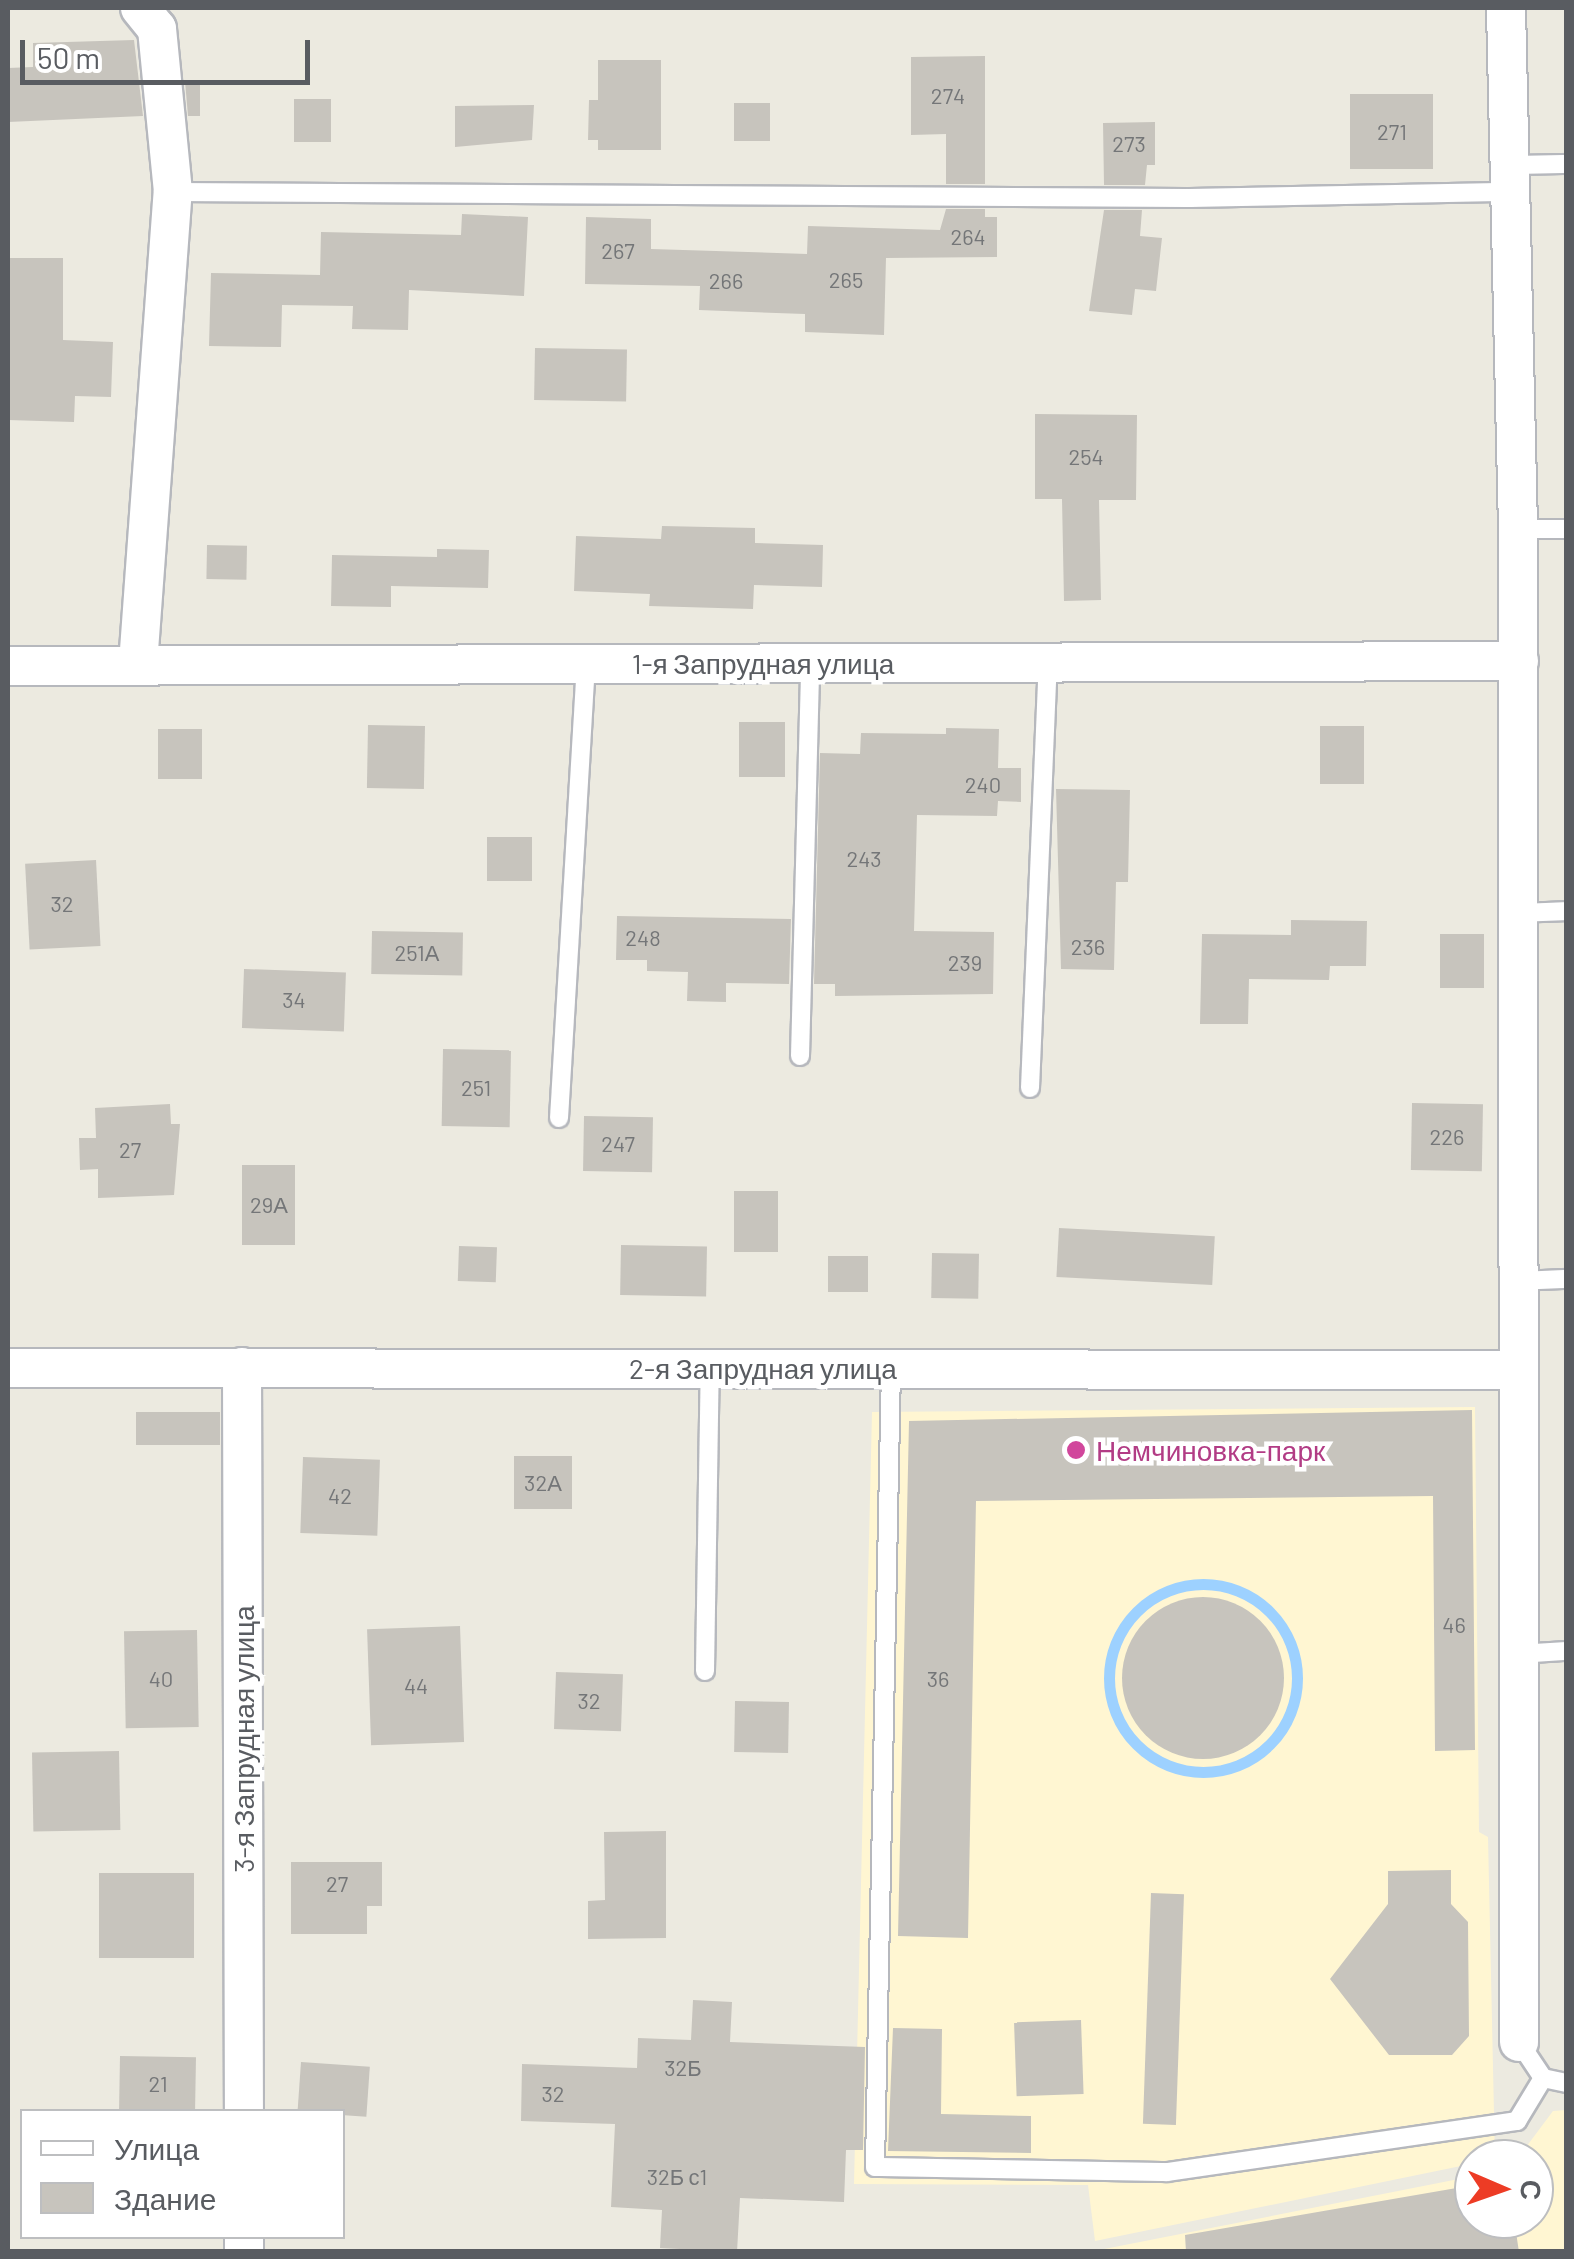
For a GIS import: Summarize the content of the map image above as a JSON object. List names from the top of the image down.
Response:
{
  "streets": {
    "street": ["1-я Запрудная улица", "2-я Запрудная улица", "3-я Запрудная улица"]
  },
  "crossings": [
    ["2-я Запрудная улица", "3-я Запрудная улица"]
  ],
  "places": ["Немчиновка-парк"],
  "house_numbers": [
    "274",
    "271",
    "273",
    "264",
    "267",
    "265",
    "266",
    "254",
    "240",
    "243",
    "32",
    "248",
    "236",
    "251А",
    "239",
    "34",
    "251",
    "226",
    "247",
    "27",
    "29А",
    "32А",
    "42",
    "46",
    "40",
    "36",
    "44",
    "32",
    "27",
    "32Б",
    "21",
    "32",
    "32Б с1"
  ],
  "legend": ["Улица", "Здание"],
  "scale_bar": "50 m",
  "north": "right"
}
